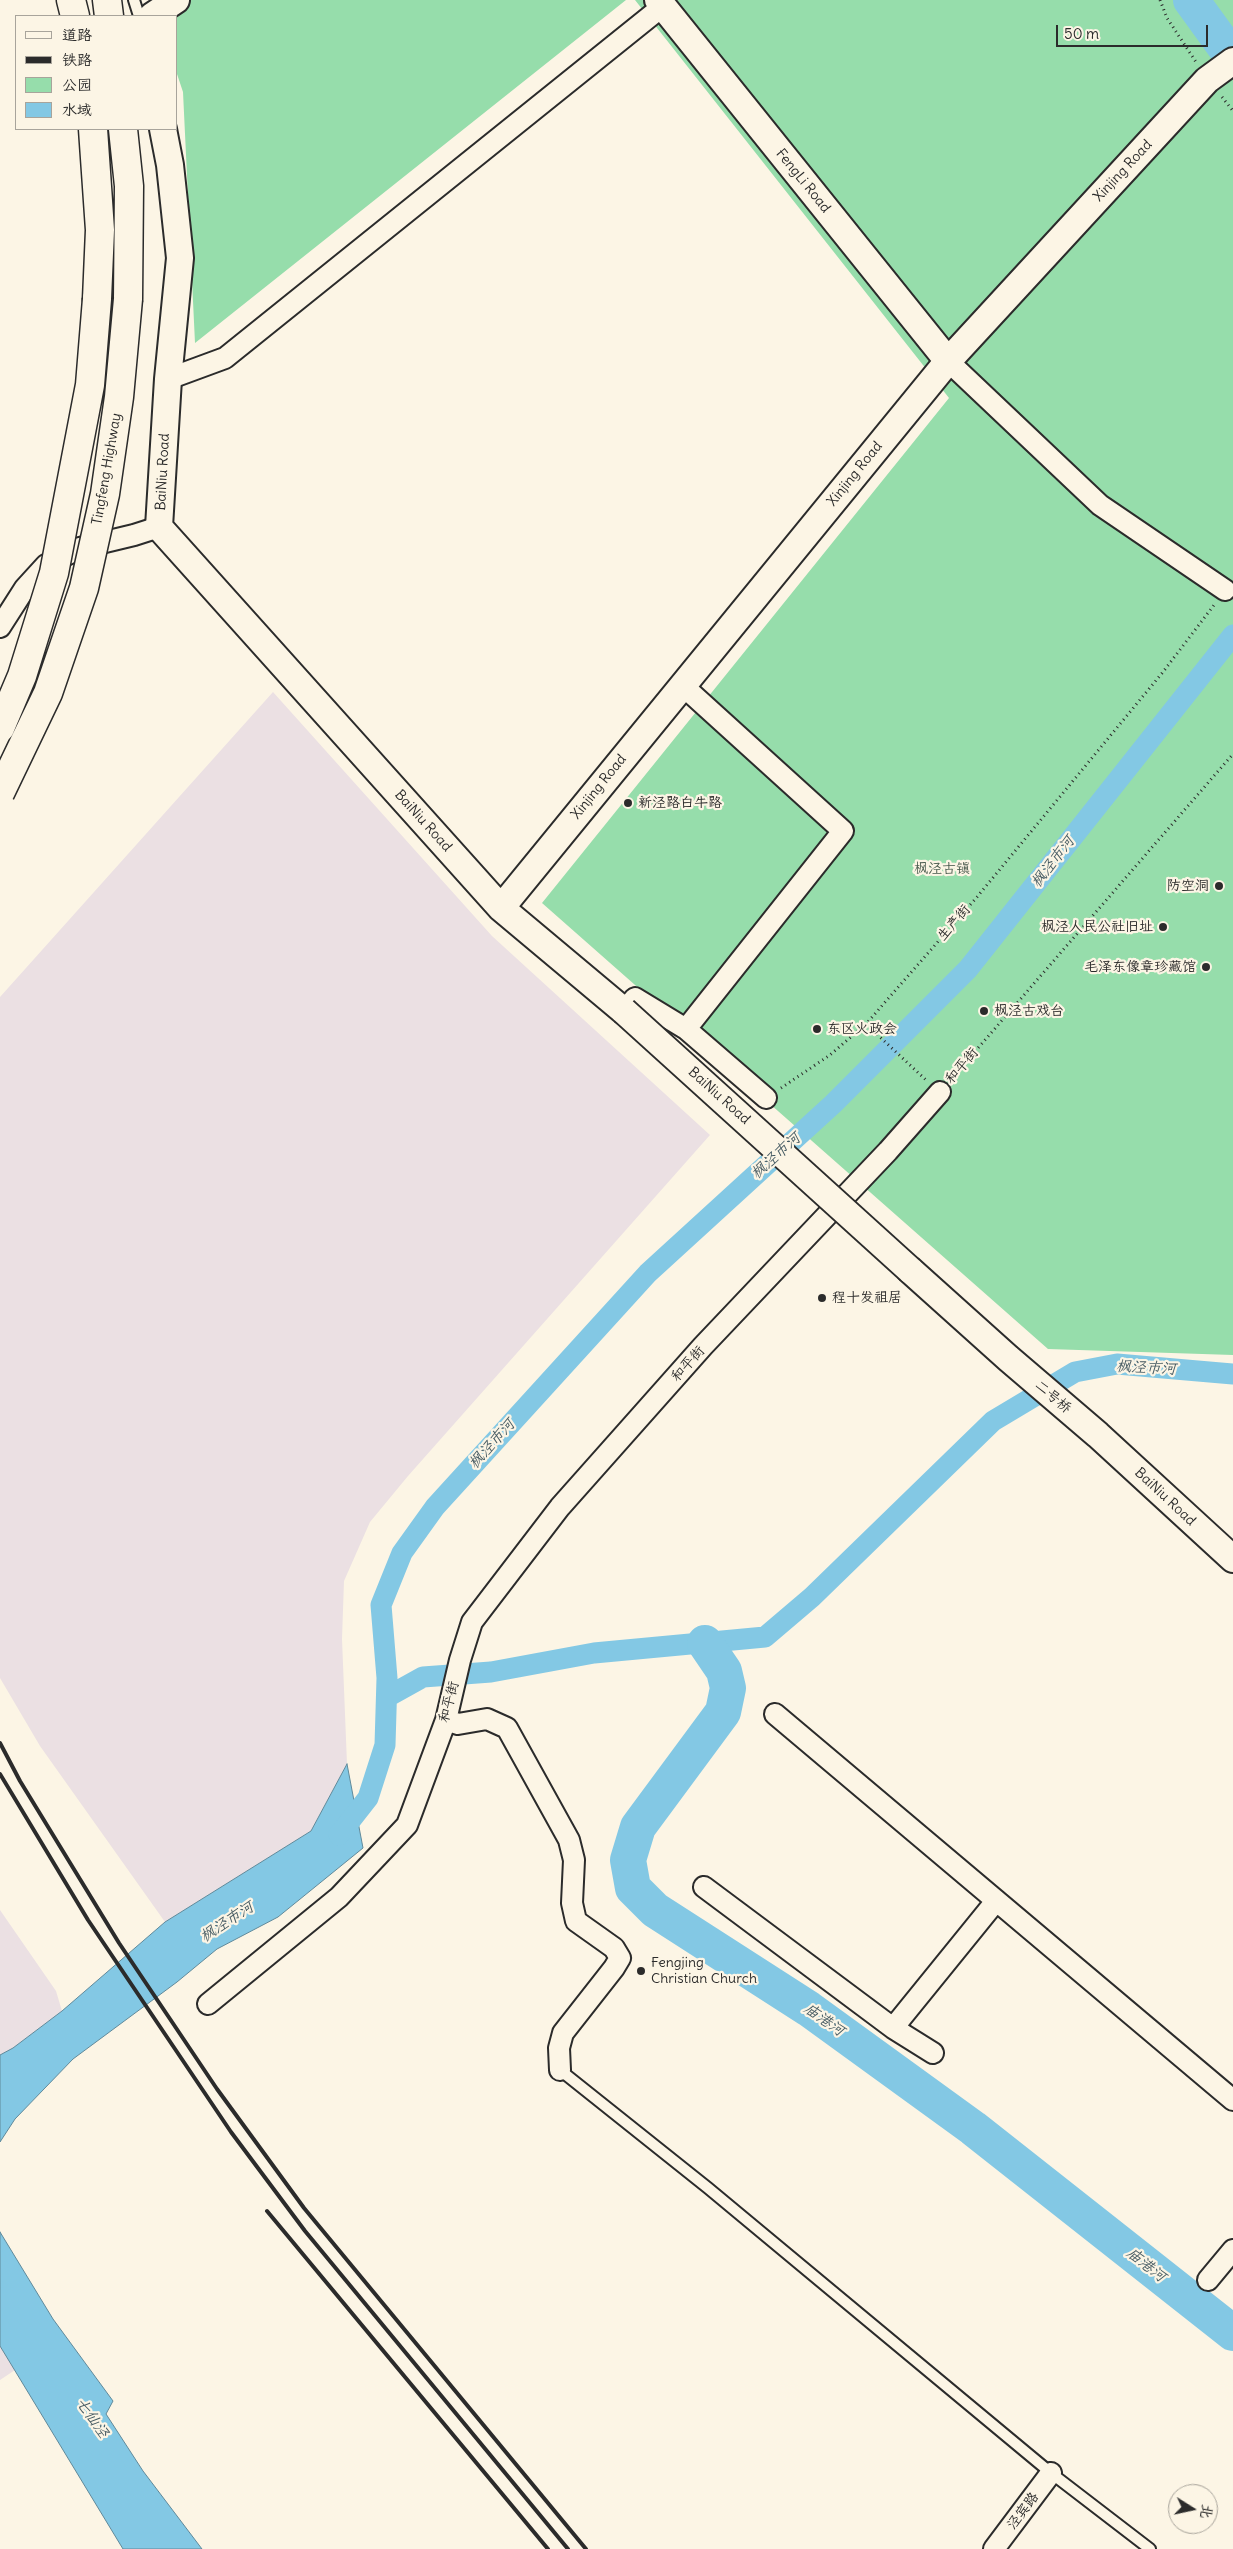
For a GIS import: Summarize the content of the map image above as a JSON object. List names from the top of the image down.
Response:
{
  "streets": {
    "highway": ["Tingfeng Highway"],
    "street": [
      "Xinjing Road",
      "FengLi Road",
      "BaiNiu Road",
      "和平街",
      "二号桥",
      "泾宾路"
    ],
    "path": ["生产街"]
  },
  "crossings": [
    ["Xinjing Road", "FengLi Road"],
    ["Xinjing Road", "BaiNiu Road"],
    ["BaiNiu Road", "二号桥"]
  ],
  "water": ["枫泾市河", "庙港河", "七仙泾"],
  "parks": ["枫泾古镇"],
  "places": [
    "新泾路白牛路",
    "防空洞",
    "枫泾人民公社旧址",
    "毛泽东像章珍藏馆",
    "枫泾古戏台",
    "东区火政会",
    "程十发祖居",
    "Fengjing Christian Church"
  ],
  "legend": [
    "道路",
    "铁路",
    "公园",
    "水域"
  ],
  "scale_bar": "50 m",
  "north": "right"
}
